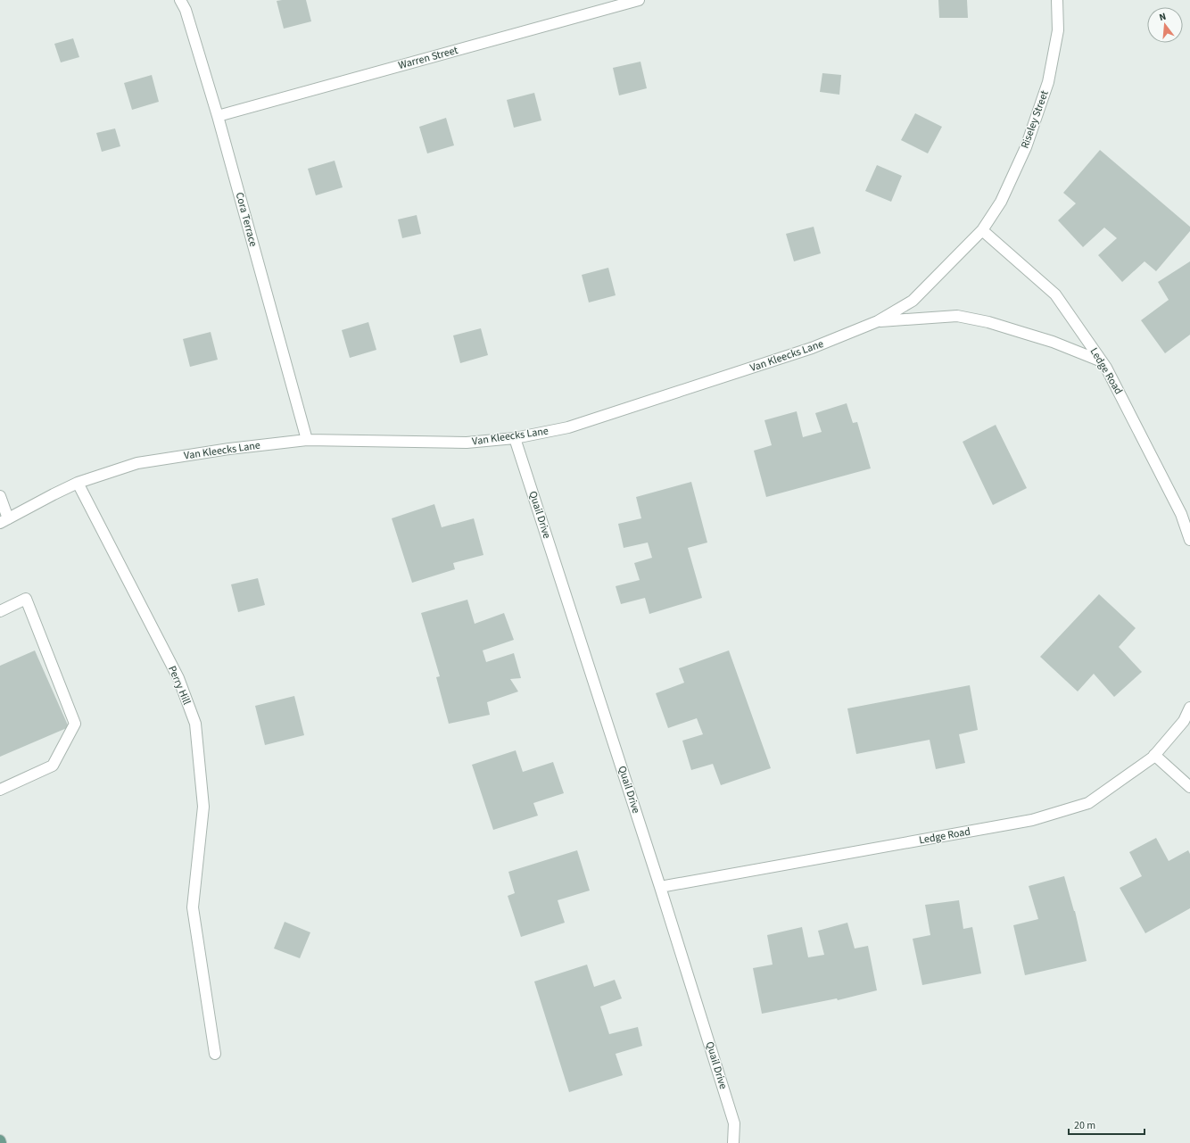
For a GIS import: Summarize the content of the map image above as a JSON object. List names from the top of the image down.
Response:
{
  "streets": {
    "street": [
      "Warren Street",
      "Riseley Street",
      "Cora Terrace",
      "Van Kleecks Lane",
      "Ledge Road",
      "Quail Drive",
      "Perry Hill"
    ]
  },
  "crossings": [
    ["Warren Street", "Cora Terrace"],
    ["Riseley Street", "Van Kleecks Lane"],
    ["Riseley Street", "Ledge Road"],
    ["Cora Terrace", "Van Kleecks Lane"],
    ["Van Kleecks Lane", "Ledge Road"],
    ["Van Kleecks Lane", "Quail Drive"],
    ["Van Kleecks Lane", "Perry Hill"],
    ["Ledge Road", "Quail Drive"]
  ],
  "scale_bar": "20 m",
  "north": "top"
}
